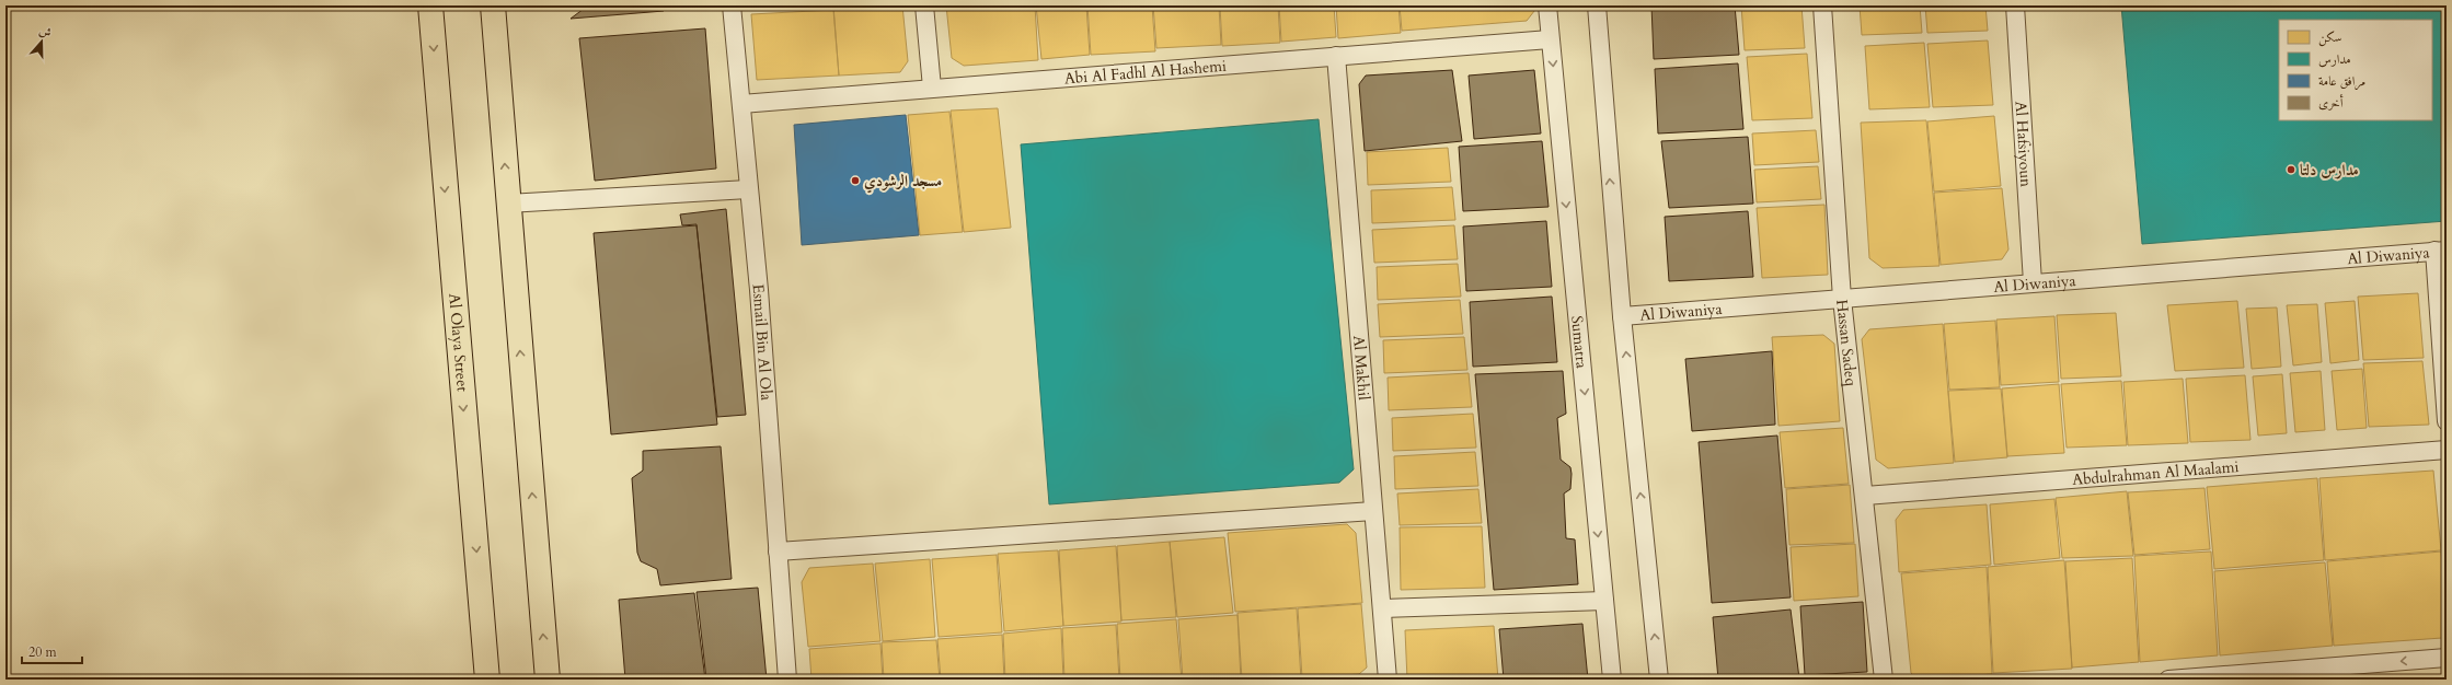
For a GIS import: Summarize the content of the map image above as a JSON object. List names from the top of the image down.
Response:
{
  "streets": {
    "main road": ["Al Olaya Street"],
    "street": [
      "Abi Al Fadhl Al Hashemi",
      "Al Hafsiyoun",
      "Al Diwaniya",
      "Esmail Bin Al Ola",
      "Sumatra",
      "Hassan Sadeq",
      "Al Makhil",
      "Abdulrahman Al Maalami"
    ]
  },
  "crossings": [
    ["Abi Al Fadhl Al Hashemi", "Esmail Bin Al Ola"],
    ["Abi Al Fadhl Al Hashemi", "Sumatra"],
    ["Abi Al Fadhl Al Hashemi", "Al Makhil"],
    ["Al Hafsiyoun", "Al Diwaniya"],
    ["Al Diwaniya", "Hassan Sadeq"],
    ["Hassan Sadeq", "Abdulrahman Al Maalami"]
  ],
  "places": ["مدارس دلتا", "مسجد الرشودي"],
  "legend": [
    "سكن",
    "مدارس",
    "مرافق عامة",
    "أخرى"
  ],
  "scale_bar": "20 m",
  "north": "top"
}
